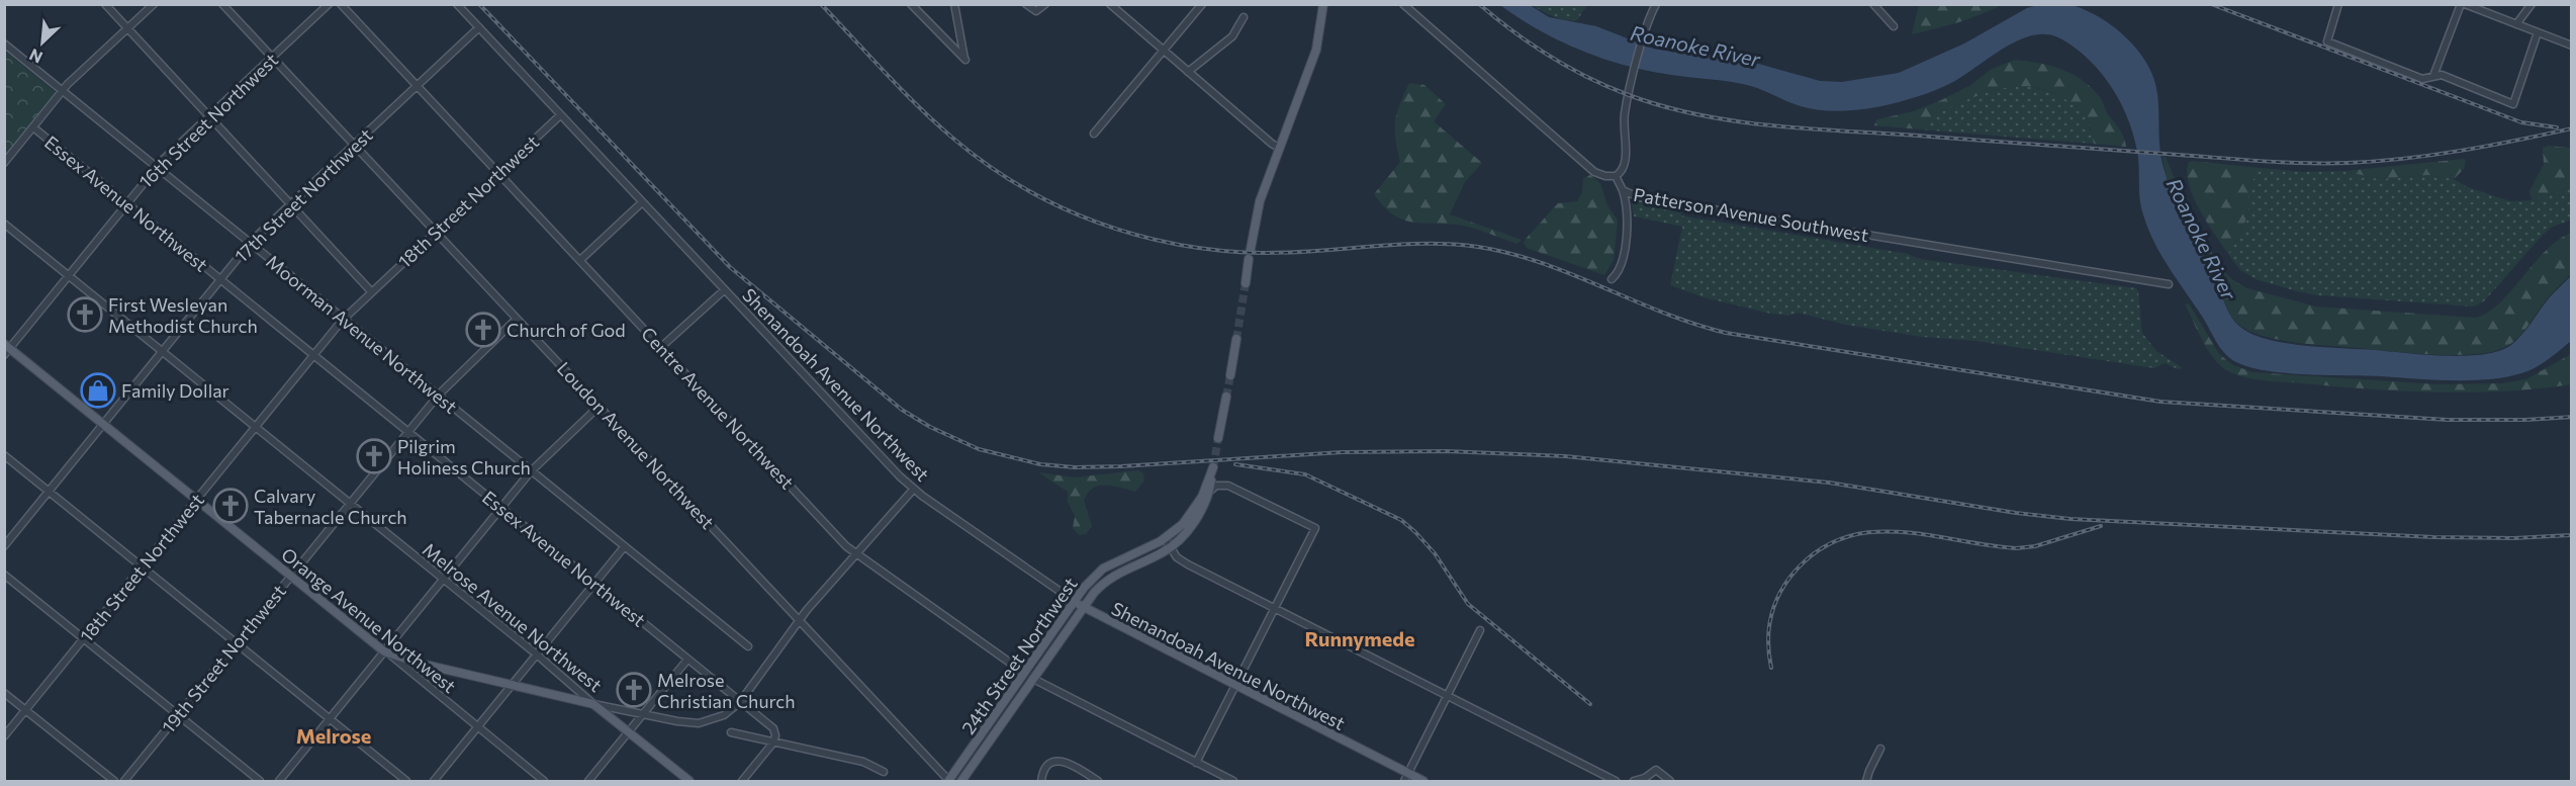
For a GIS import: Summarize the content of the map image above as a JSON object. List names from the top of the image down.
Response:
{
  "streets": {
    "main road": [
      "Shenandoah Avenue Northwest",
      "Melrose Avenue Northwest",
      "Orange Avenue Northwest",
      "24th Street Northwest"
    ],
    "street": [
      "16th Street Northwest",
      "17th Street Northwest",
      "18th Street Northwest",
      "Essex Avenue Northwest",
      "Patterson Avenue Southwest",
      "Moorman Avenue Northwest",
      "Centre Avenue Northwest",
      "Loudon Avenue Northwest",
      "19th Street Northwest"
    ]
  },
  "crossings": [
    ["16th Street Northwest", "Essex Avenue Northwest"],
    ["16th Street Northwest", "Moorman Avenue Northwest"],
    ["16th Street Northwest", "Loudon Avenue Northwest"],
    ["16th Street Northwest", "Melrose Avenue Northwest"],
    ["16th Street Northwest", "Orange Avenue Northwest"],
    ["17th Street Northwest", "Essex Avenue Northwest"],
    ["17th Street Northwest", "Moorman Avenue Northwest"],
    ["17th Street Northwest", "Shenandoah Avenue Northwest"],
    ["17th Street Northwest", "Centre Avenue Northwest"],
    ["17th Street Northwest", "Loudon Avenue Northwest"],
    ["17th Street Northwest", "Melrose Avenue Northwest"],
    ["17th Street Northwest", "Orange Avenue Northwest"],
    ["18th Street Northwest", "Essex Avenue Northwest"],
    ["18th Street Northwest", "Moorman Avenue Northwest"],
    ["18th Street Northwest", "Shenandoah Avenue Northwest"],
    ["18th Street Northwest", "Centre Avenue Northwest"],
    ["18th Street Northwest", "Loudon Avenue Northwest"],
    ["18th Street Northwest", "Melrose Avenue Northwest"],
    ["18th Street Northwest", "Orange Avenue Northwest"],
    ["Essex Avenue Northwest", "19th Street Northwest"],
    ["Moorman Avenue Northwest", "19th Street Northwest"],
    ["Shenandoah Avenue Northwest", "24th Street Northwest"],
    ["Centre Avenue Northwest", "24th Street Northwest"],
    ["Loudon Avenue Northwest", "24th Street Northwest"],
    ["Loudon Avenue Northwest", "19th Street Northwest"],
    ["Melrose Avenue Northwest", "19th Street Northwest"],
    ["Orange Avenue Northwest", "19th Street Northwest"]
  ],
  "districts": ["Runnymede", "Melrose"],
  "water": ["Roanoke River"],
  "places": {
    "church": [
      "First Wesleyan Methodist Church",
      "Church of God",
      "Pilgrim Holiness Church",
      "Calvary Tabernacle Church",
      "Melrose Christian Church"
    ],
    "shop": ["Family Dollar"]
  },
  "north": "bottom left"
}
